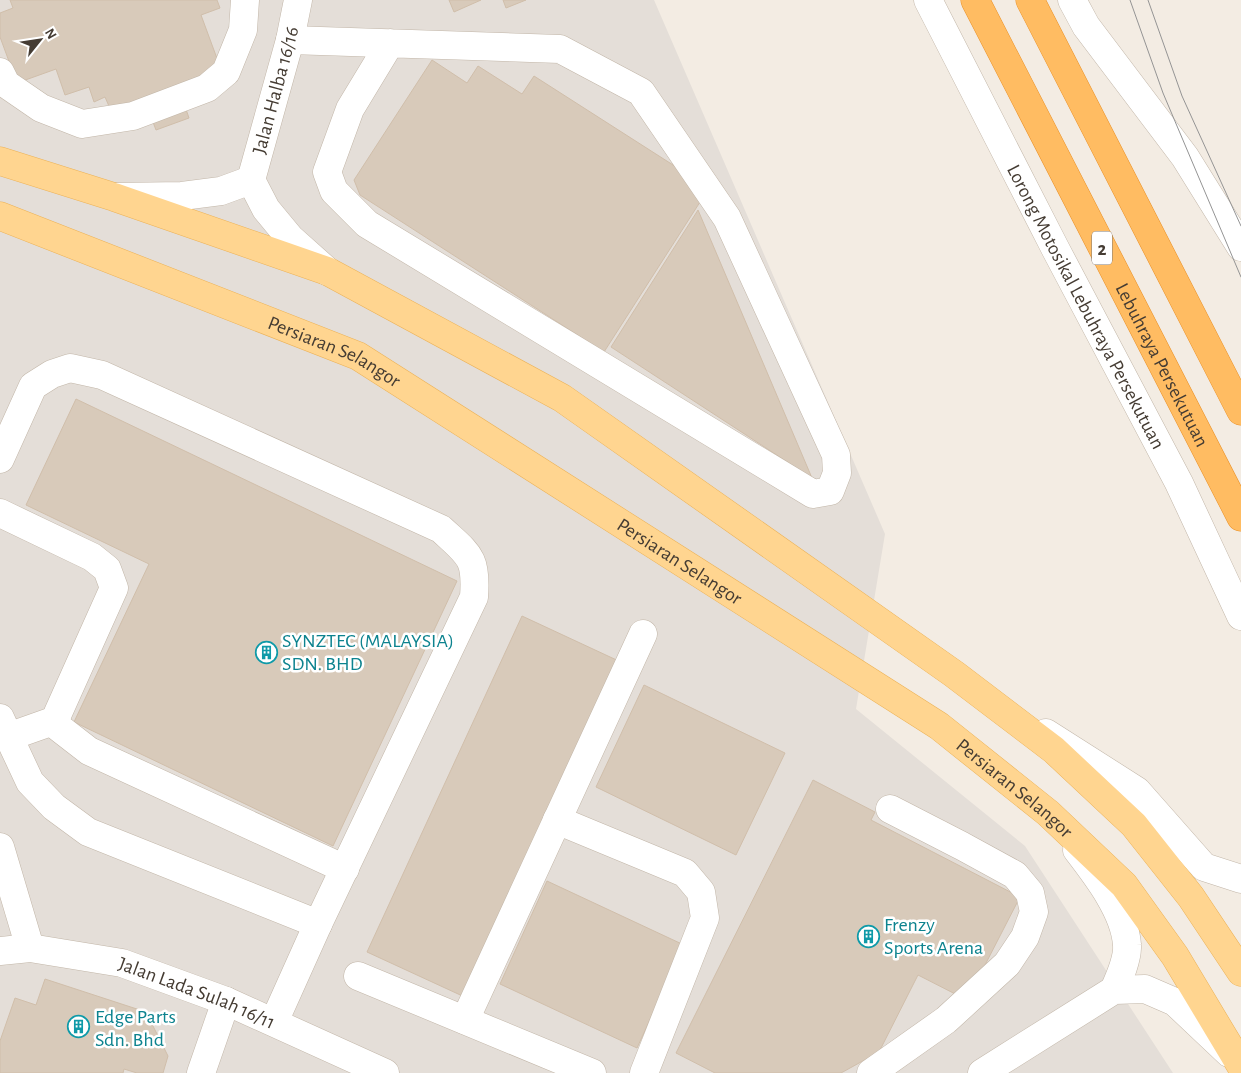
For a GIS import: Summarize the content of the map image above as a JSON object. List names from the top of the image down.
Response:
{
  "streets": {
    "highway": ["2", "Lebuhraya Persekutuan"],
    "main road": ["Persiaran Selangor"],
    "street": ["Jalan Halba 16/16", "Lorong Motosikal Lebuhraya Persekutuan", "Jalan Lada Sulah 16/11"]
  },
  "places": {
    "building": ["SYNZTEC (MALAYSIA) SDN. BHD", "Frenzy Sports Arena", "Edge Parts Sdn. Bhd"]
  },
  "north": "top right"
}
